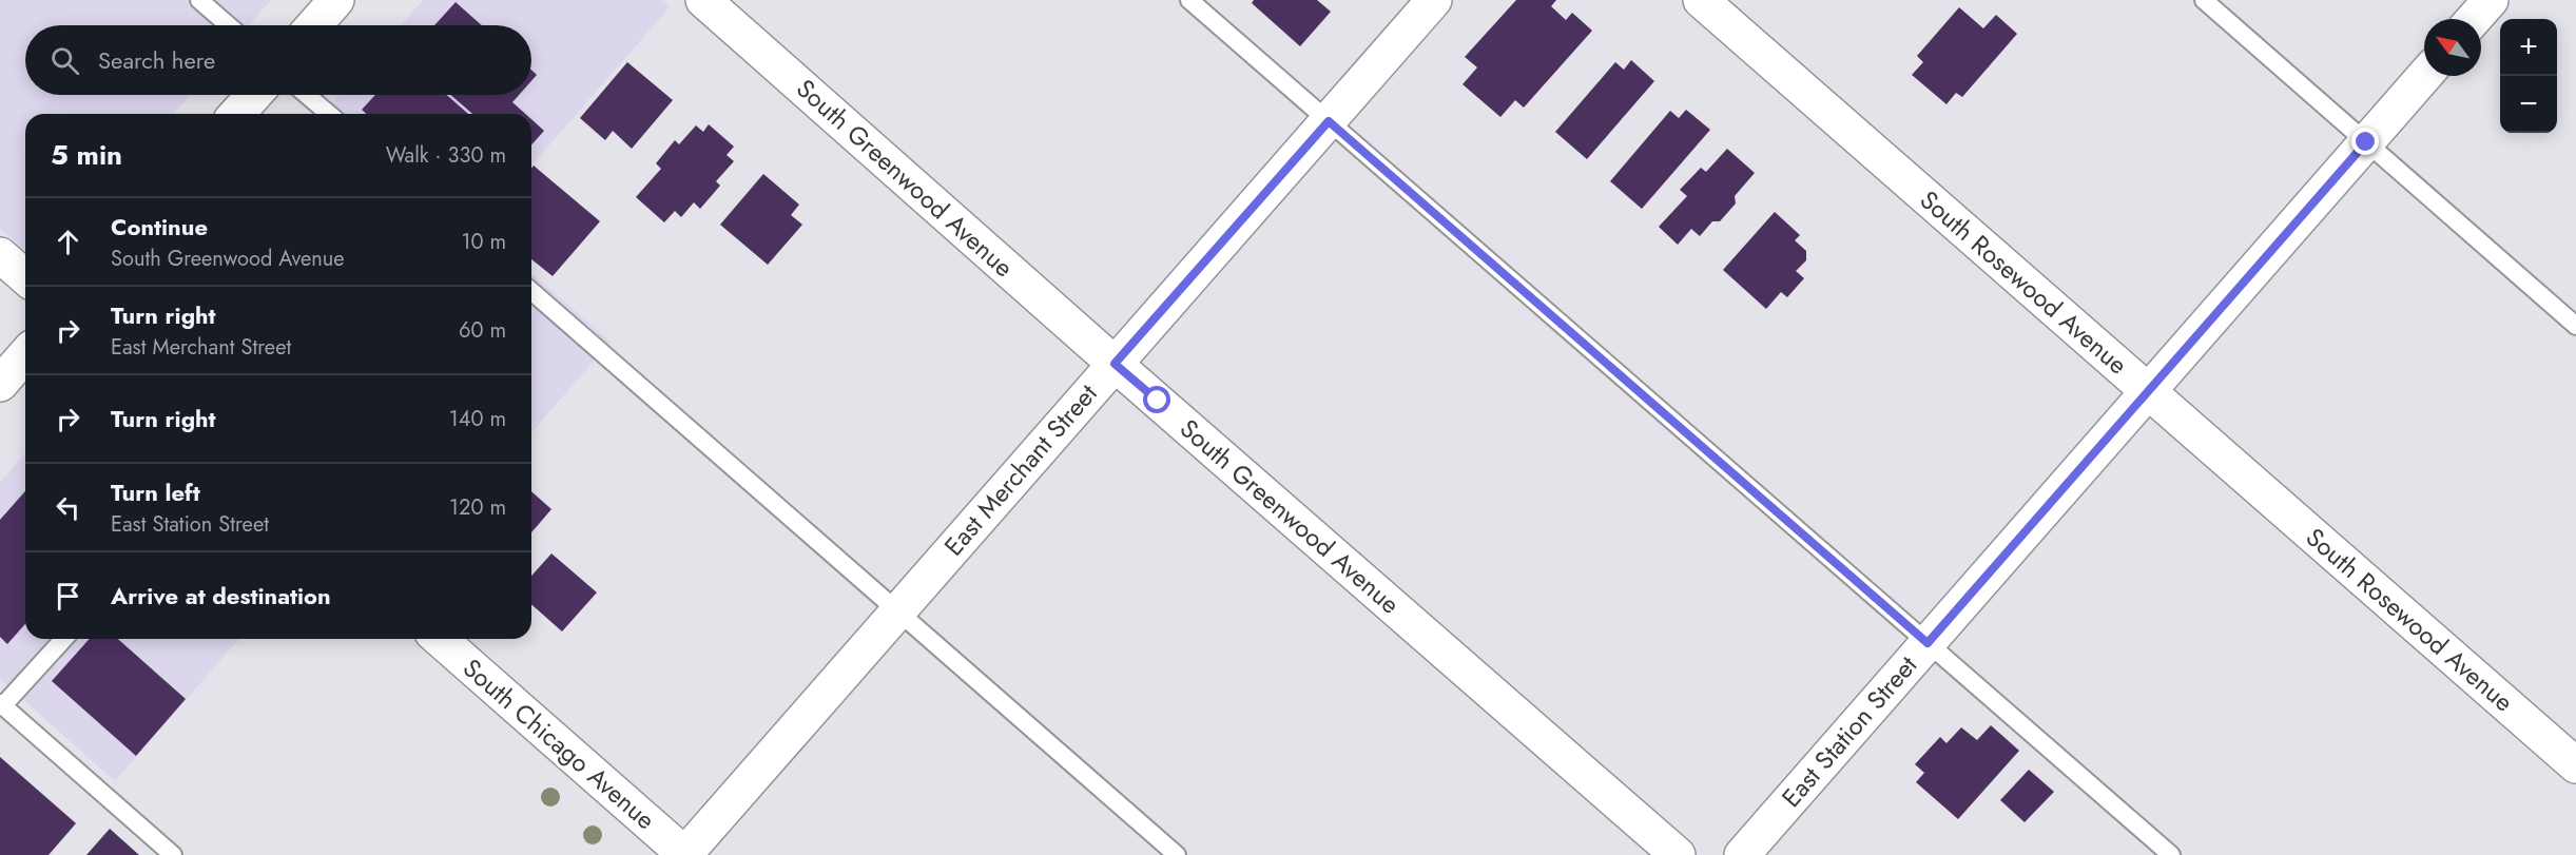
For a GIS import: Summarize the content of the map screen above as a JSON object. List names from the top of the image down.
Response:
{
  "streets": {
    "street": [
      "South Greenwood Avenue",
      "South Rosewood Avenue",
      "East Merchant Street",
      "East Station Street",
      "South Chicago Avenue"
    ]
  },
  "crossings": [
    ["South Greenwood Avenue", "East Merchant Street"],
    ["South Rosewood Avenue", "East Station Street"],
    ["East Merchant Street", "South Chicago Avenue"]
  ],
  "north": "top left",
  "page": {
    "map_buttons": ["+", "−"],
    "search": "Search here",
    "heading": ["5 min", "Walk · 330 m"],
    "list": [
      ["Continue", "South Greenwood Avenue", "10 m"],
      ["Turn right", "East Merchant Street", "60 m"],
      ["Turn right", "140 m"],
      ["Turn left", "East Station Street", "120 m"],
      "Arrive at destination"
    ]
  }
}
